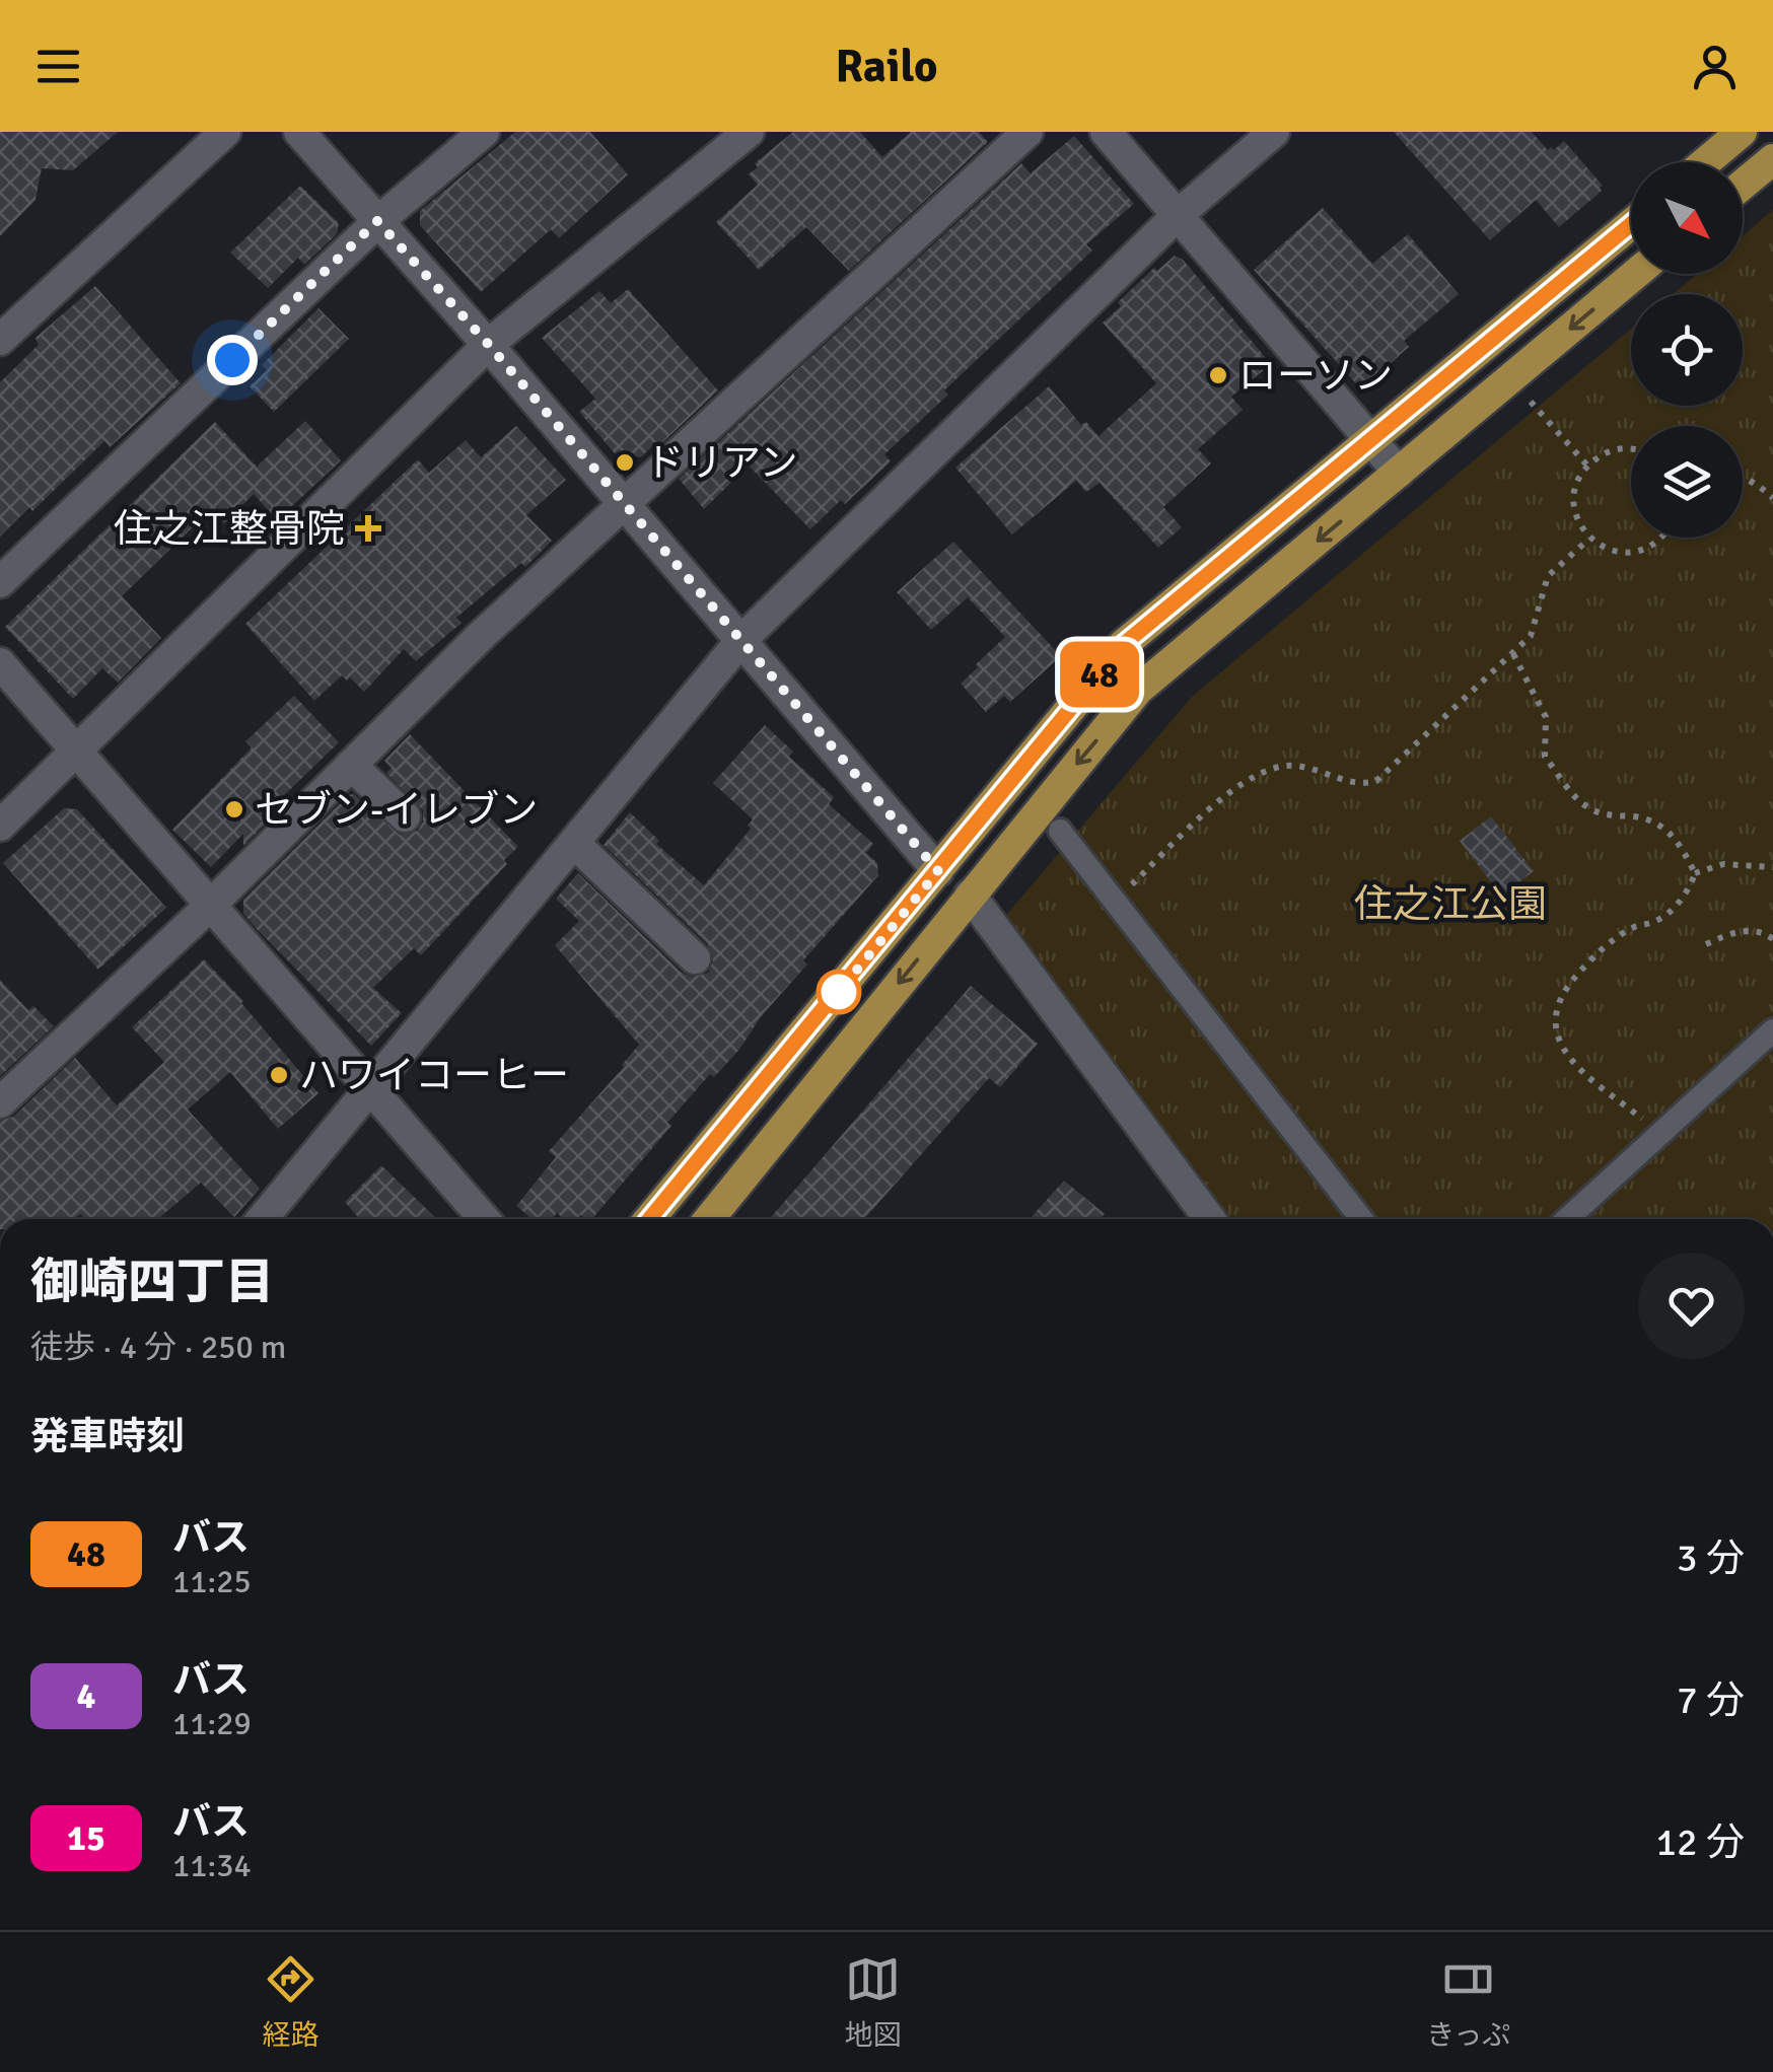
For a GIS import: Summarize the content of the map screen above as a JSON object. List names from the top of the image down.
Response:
{
  "parks": ["住之江公園"],
  "places": {
    "other": [
      "ローソン",
      "ドリアン",
      "セブン-イレブン",
      "ハワイコーヒー"
    ],
    "health": ["住之江整骨院"]
  },
  "lines": ["bus line 48"],
  "north": "bottom right",
  "page": {
    "header": "Railo",
    "on_map": "48",
    "heading": [
      ["御崎四丁目", "徒歩 · 4 分 · 250 m"],
      "発車時刻"
    ],
    "list": [
      {
        "mark": "48",
        "name": "バス",
        "note": "11:25",
        "value": "3 分"
      },
      {
        "mark": "4",
        "name": "バス",
        "note": "11:29",
        "value": "7 分"
      },
      {
        "mark": "15",
        "name": "バス",
        "note": "11:34",
        "value": "12 分"
      }
    ],
    "tabs": ["経路", "地図", "きっぷ"]
  }
}
